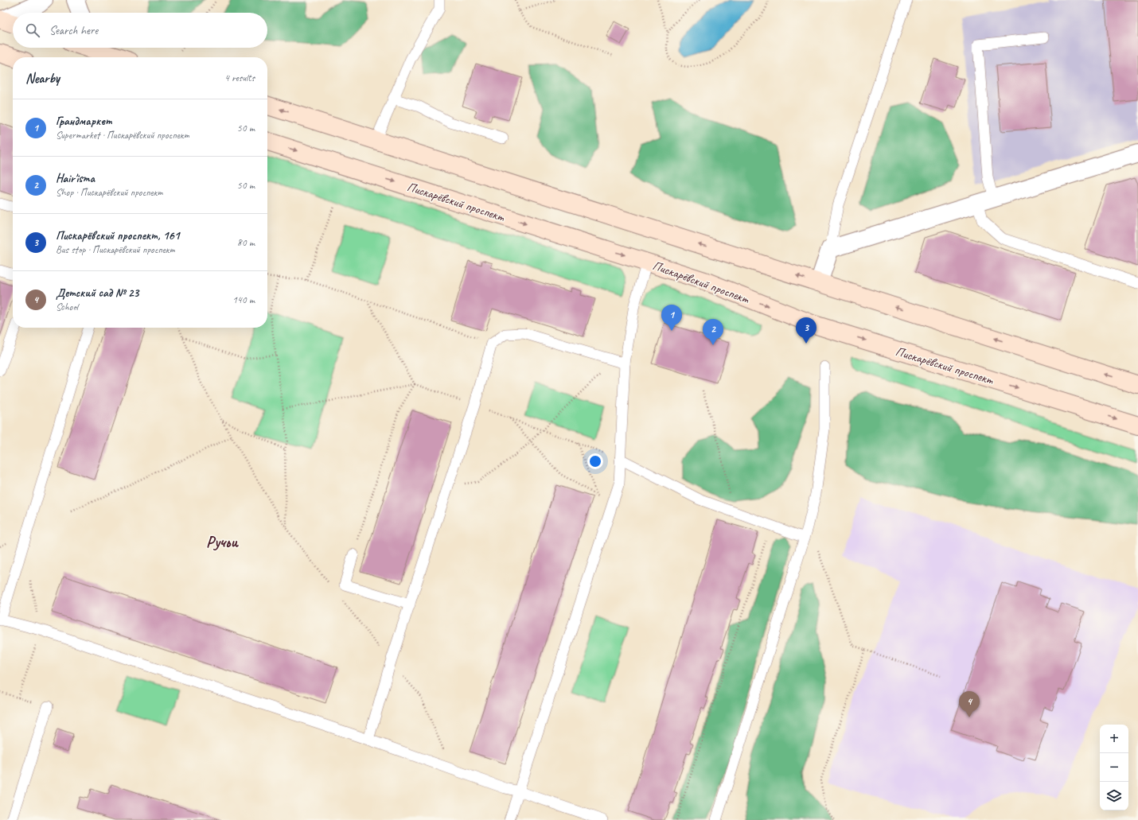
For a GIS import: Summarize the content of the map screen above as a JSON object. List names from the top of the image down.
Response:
{
  "streets": {
    "main road": ["Пискарёвский проспект"]
  },
  "districts": ["Ручьи"],
  "page": {
    "search": "Search here",
    "heading": ["Nearby", "4 results"],
    "list": [
      {
        "mark": "1",
        "name": "Грандмаркет",
        "note": "Supermarket · Пискарёвский проспект",
        "value": "50 m"
      },
      {
        "mark": "2",
        "name": "Hair'isma",
        "note": "Shop · Пискарёвский проспект",
        "value": "50 m"
      },
      {
        "mark": "3",
        "name": "Пискарёвский проспект, 161",
        "note": "Bus stop · Пискарёвский проспект",
        "value": "80 m"
      },
      {
        "mark": "4",
        "name": "Детский сад № 23",
        "note": "School",
        "value": "140 m"
      }
    ],
    "pins": [
      "1",
      "3",
      "2",
      "4"
    ],
    "map_buttons": ["+", "−"]
  }
}
